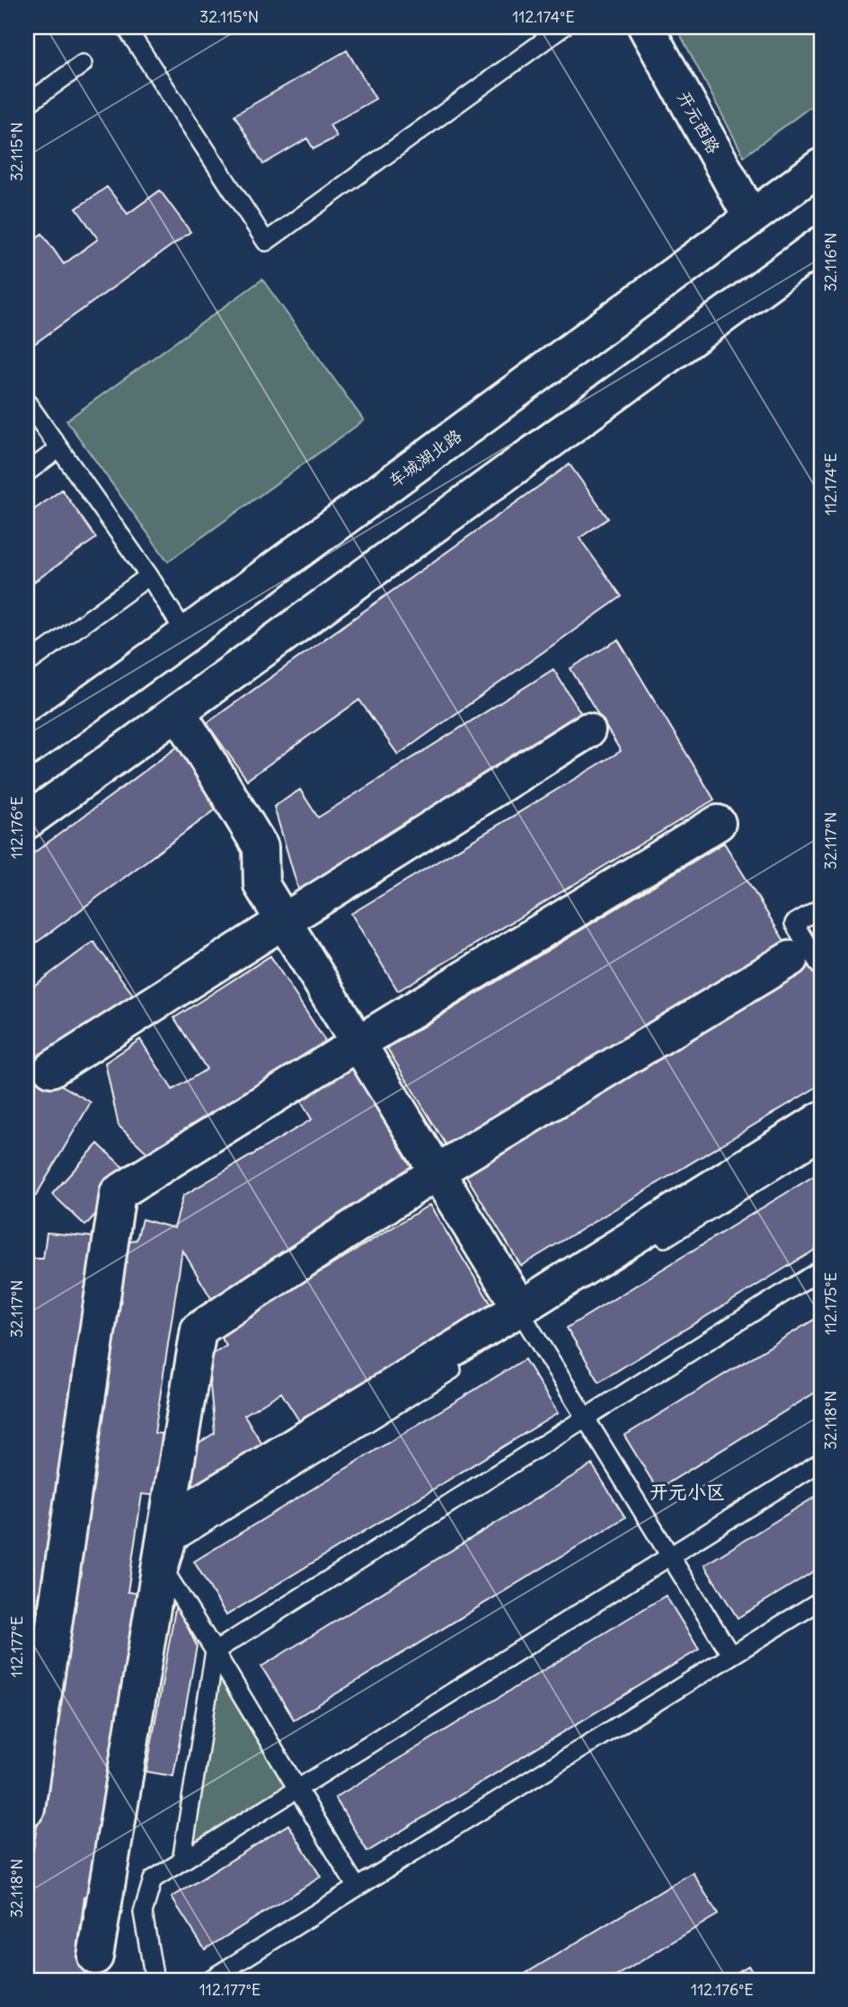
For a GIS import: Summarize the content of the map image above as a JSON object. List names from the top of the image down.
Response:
{
  "streets": {
    "street": ["开元西路", "车城湖北路"]
  },
  "crossings": [
    ["开元西路", "车城湖北路"]
  ],
  "districts": ["开元小区"],
  "coordinates": [
    "32.115°N",
    "112.174°E",
    "32.116°N",
    "112.176°E",
    "32.117°N",
    "112.175°E",
    "32.118°N",
    "112.177°E"
  ]
}
